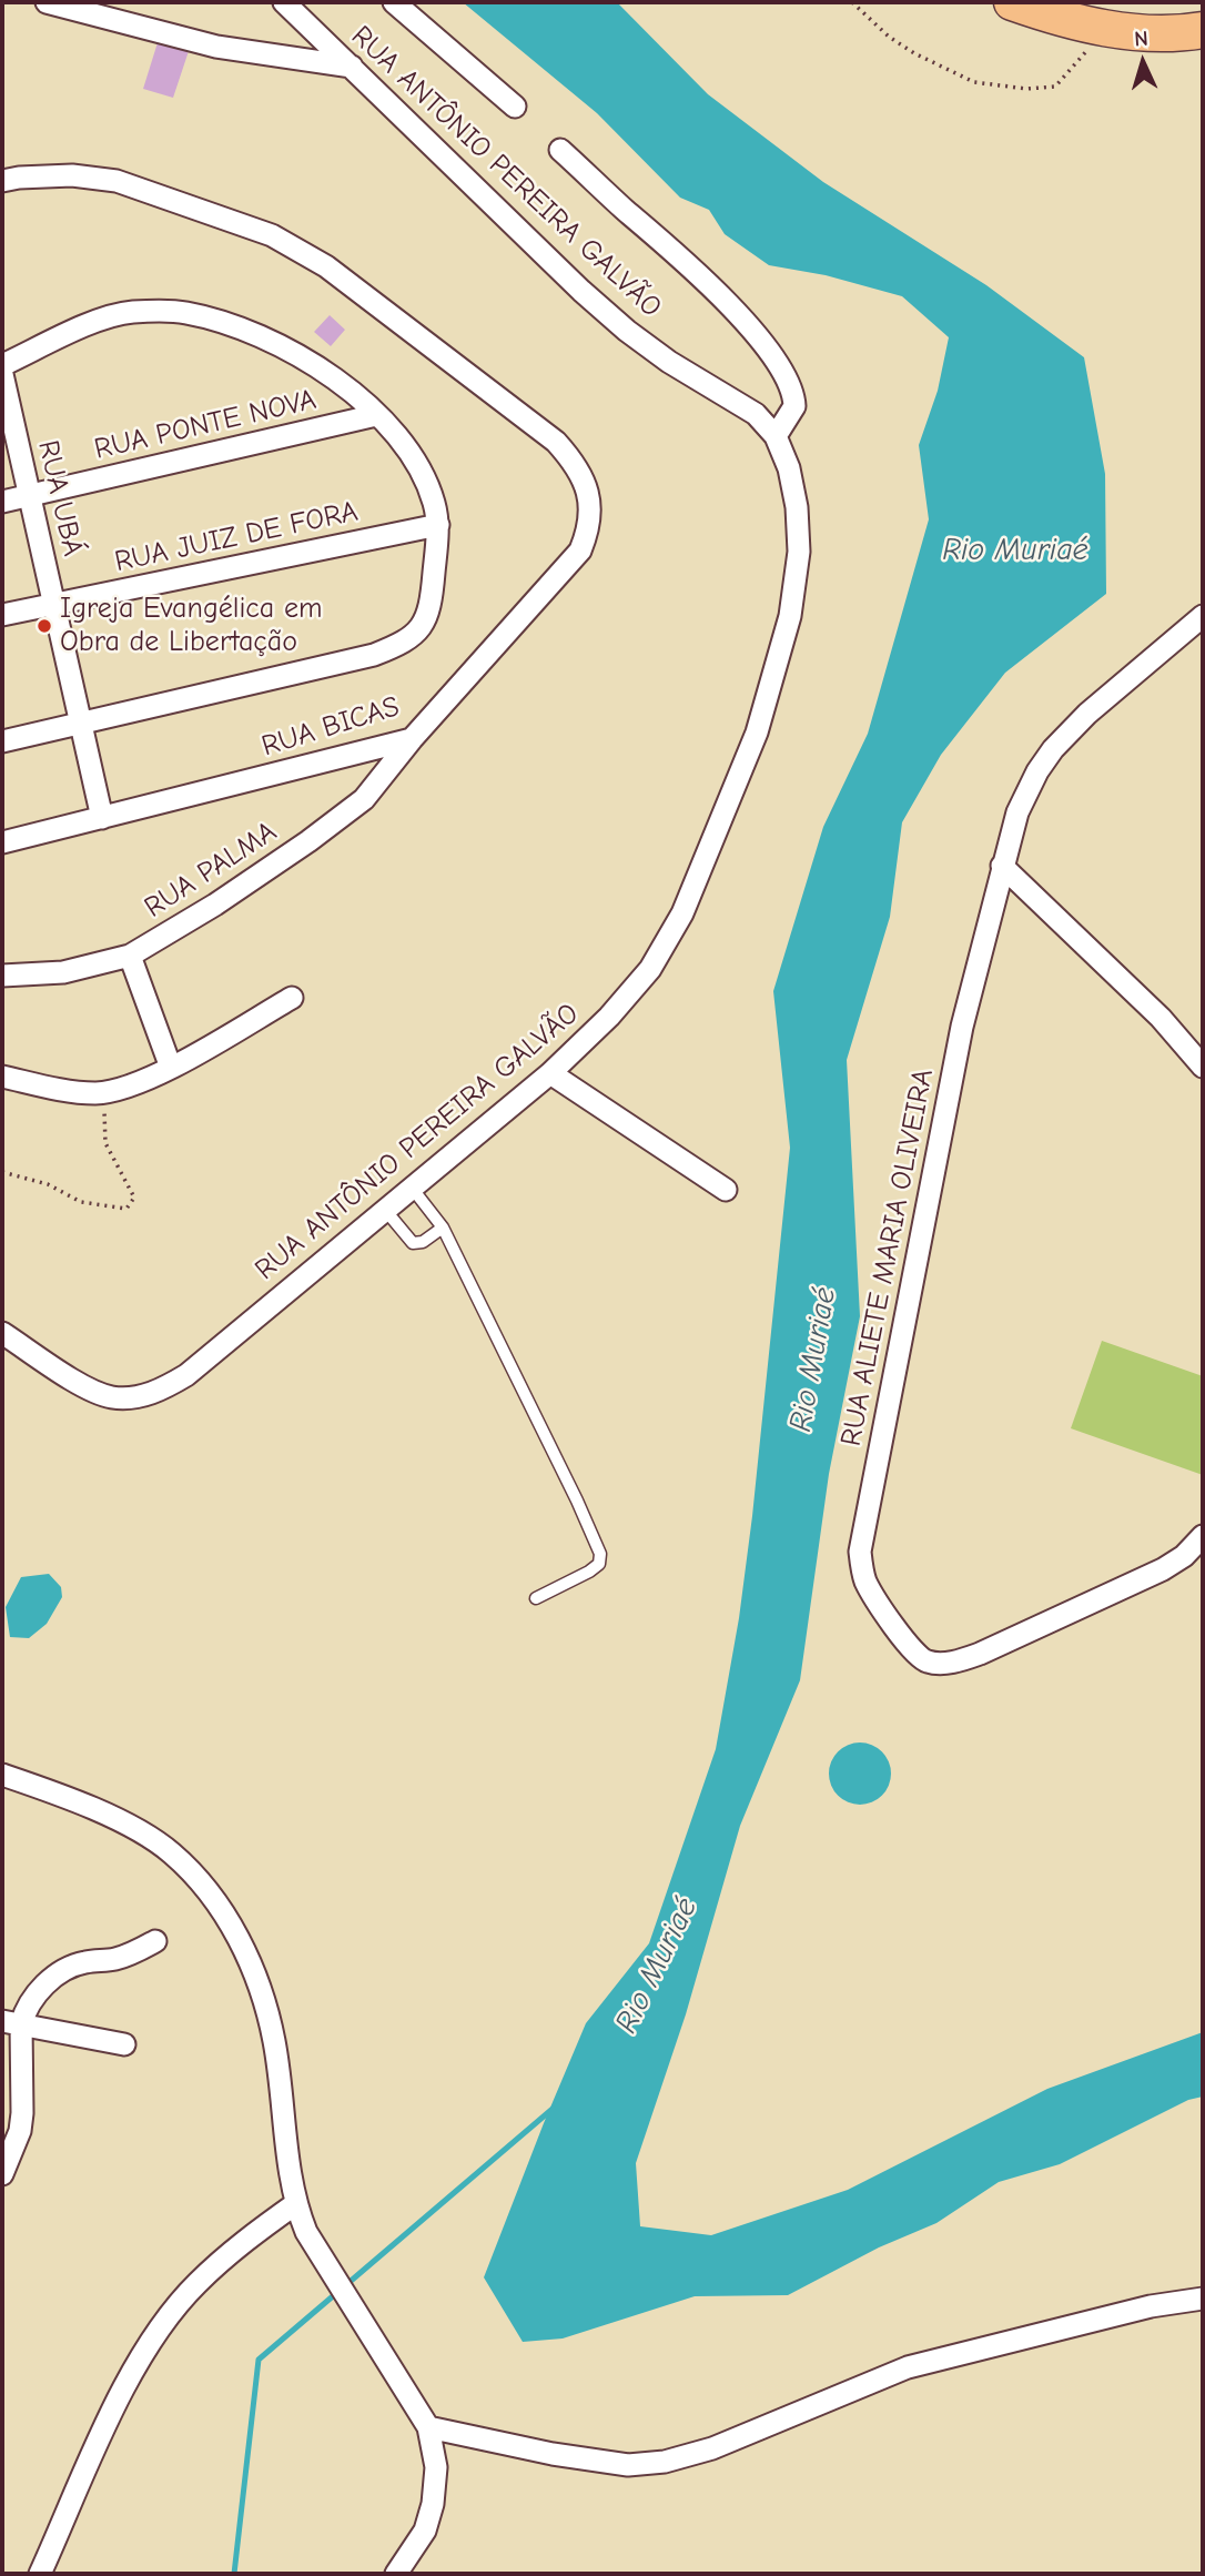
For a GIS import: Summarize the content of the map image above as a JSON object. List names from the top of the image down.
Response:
{
  "streets": {
    "street": [
      "RUA ANTÔNIO PEREIRA GALVÃO",
      "RUA PONTE NOVA",
      "RUA UBÁ",
      "RUA JUIZ DE FORA",
      "RUA BICAS",
      "RUA PALMA",
      "RUA ALIETE MARIA OLIVEIRA"
    ]
  },
  "crossings": [
    ["RUA PONTE NOVA", "RUA UBÁ"],
    ["RUA UBÁ", "RUA JUIZ DE FORA"],
    ["RUA UBÁ", "RUA BICAS"],
    ["RUA BICAS", "RUA PALMA"]
  ],
  "water": ["Rio Muriaé"],
  "places": ["Igreja Evangélica em Obra de Libertação"],
  "north": "top"
}
